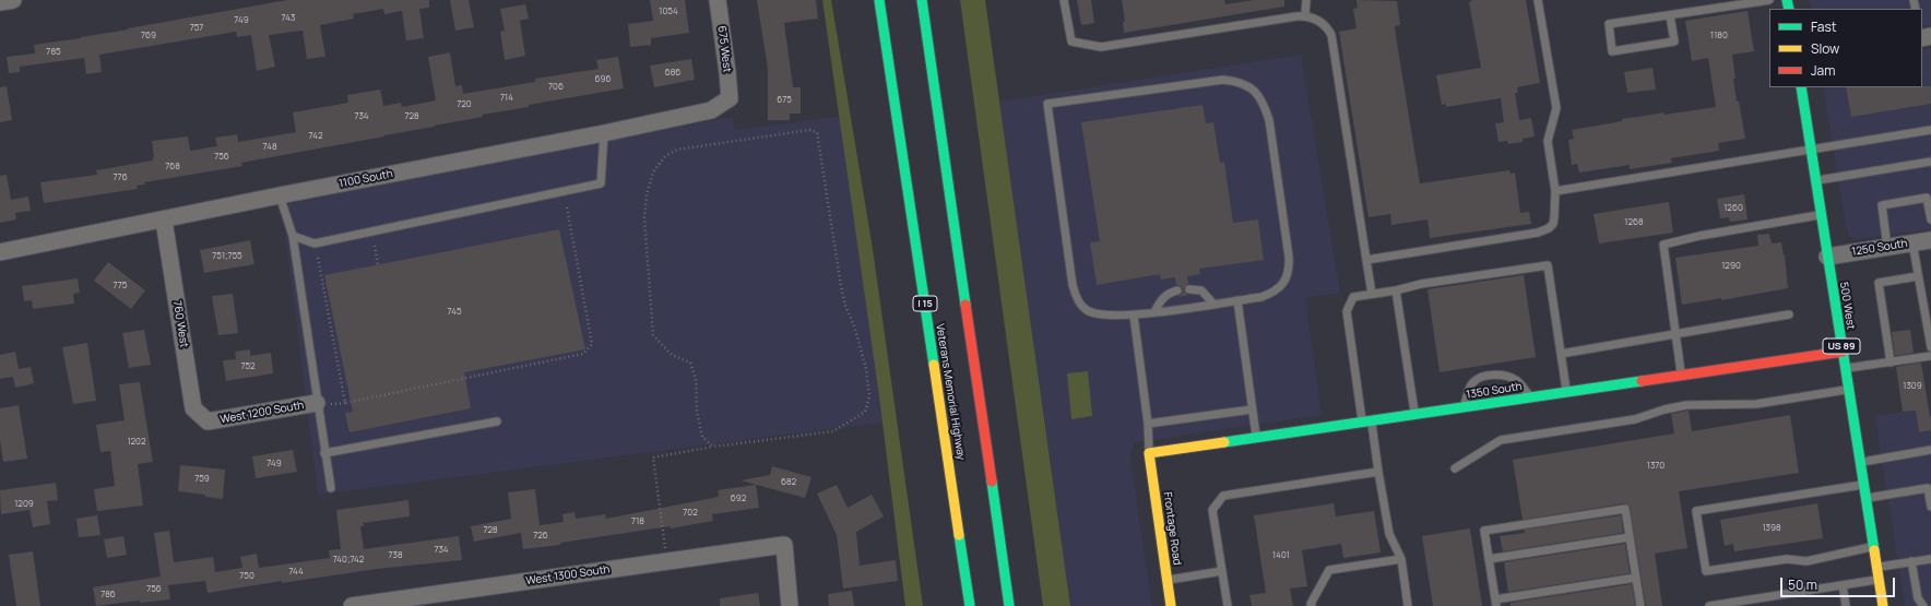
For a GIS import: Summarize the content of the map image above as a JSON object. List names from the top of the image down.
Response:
{
  "streets": {
    "main road": [
      "I 15",
      "500 West",
      "US 89",
      "1350 South",
      "Veterans Memorial Highway",
      "Frontage Road"
    ],
    "street": [
      "675 West",
      "1100 South",
      "1250 South",
      "760 West",
      "West 1200 South",
      "West 1300 South"
    ]
  },
  "crossings": [
    ["675 West", "1100 South"],
    ["1100 South", "760 West"],
    ["1250 South", "500 West"],
    ["500 West", "1350 South"],
    ["760 West", "West 1200 South"],
    ["1350 South", "Frontage Road"]
  ],
  "house_numbers": [
    "1054",
    "743",
    "749",
    "757",
    "769",
    "1180",
    "785",
    "686",
    "696",
    "706",
    "714",
    "675",
    "720",
    "734",
    "728",
    "742",
    "748",
    "756",
    "768",
    "776",
    "1260",
    "1268",
    "751;755",
    "1290",
    "775",
    "745",
    "752",
    "1309",
    "1202",
    "749",
    "1370",
    "759",
    "682",
    "692",
    "1209",
    "702",
    "718",
    "1398",
    "728",
    "726",
    "734",
    "738",
    "1401",
    "740;742",
    "744",
    "750",
    "756",
    "786"
  ],
  "legend": ["Fast", "Slow", "Jam"],
  "scale_bar": "50 m"
}
